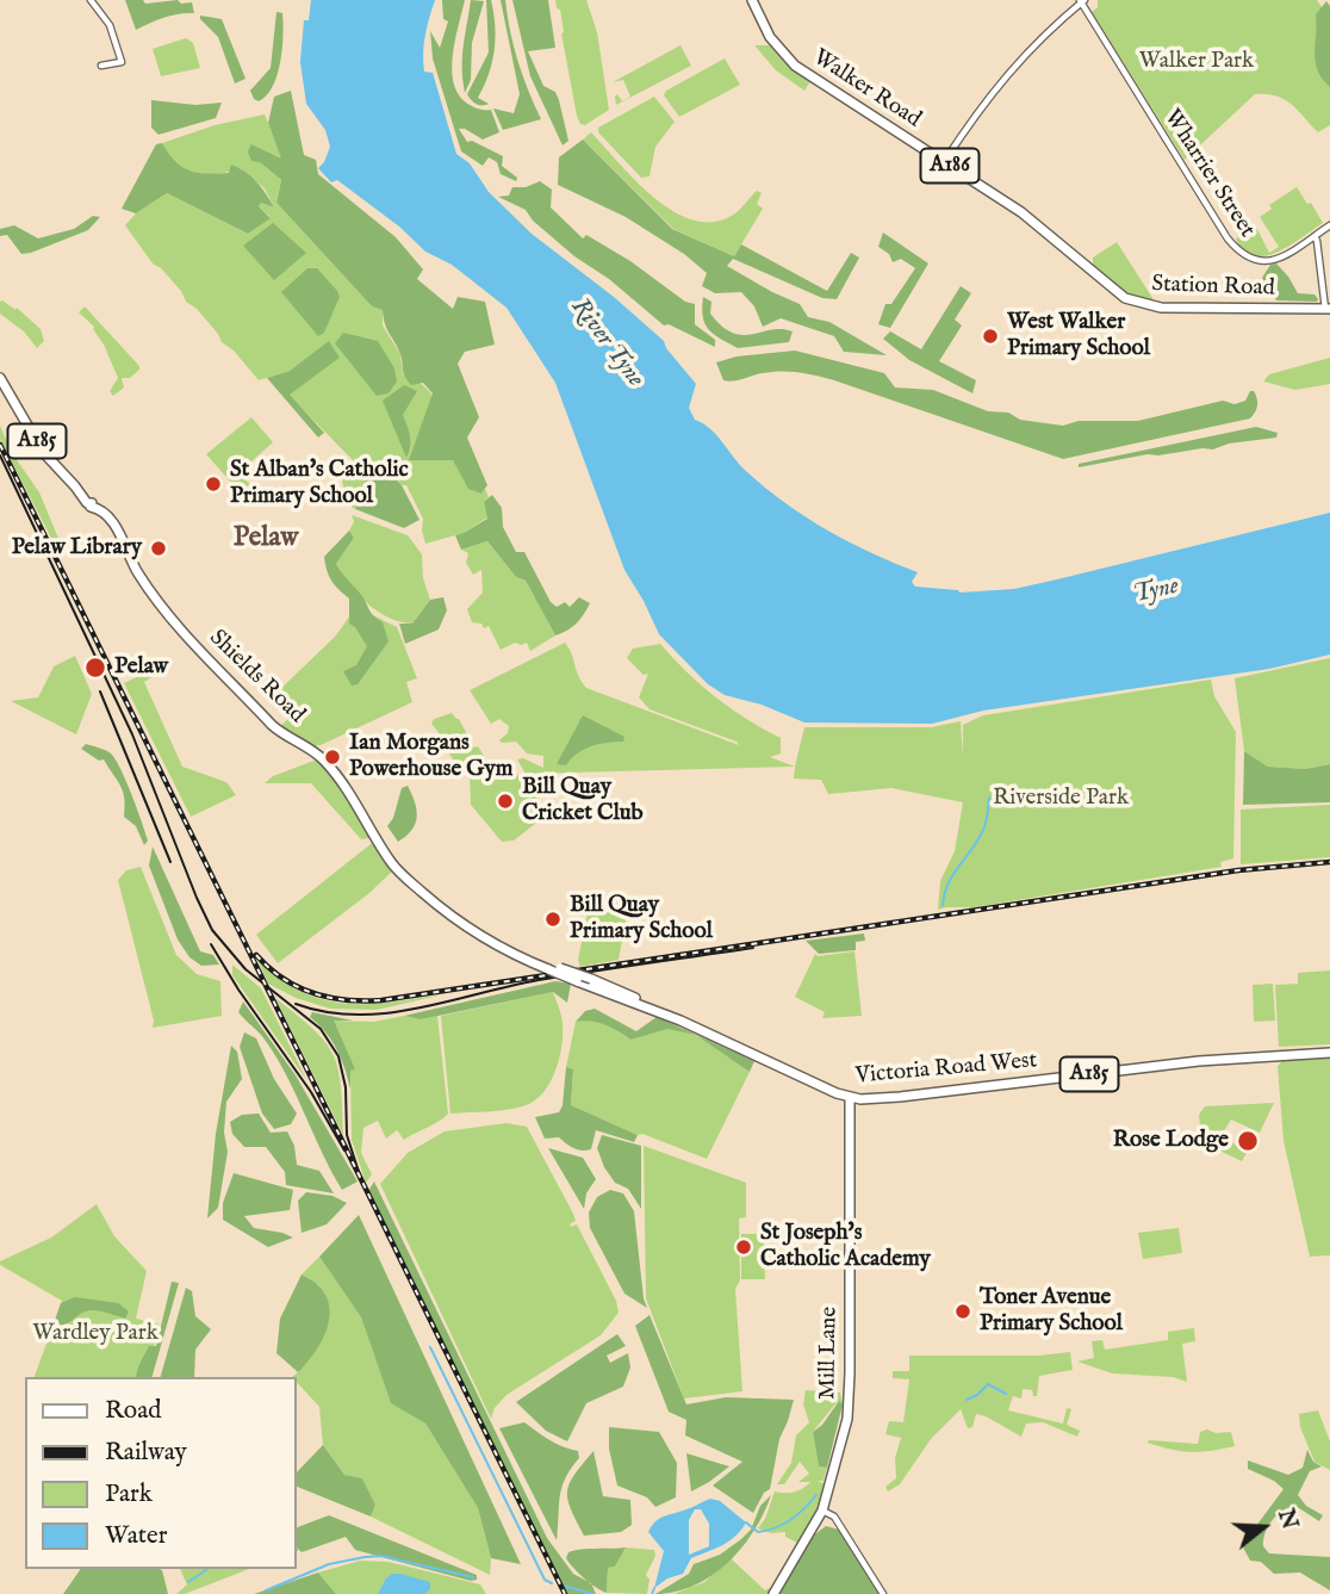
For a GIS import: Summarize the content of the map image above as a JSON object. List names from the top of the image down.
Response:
{
  "streets": {
    "main road": [
      "Walker Road",
      "A186",
      "Station Road",
      "A185",
      "Shields Road",
      "Victoria Road West",
      "Mill Lane"
    ],
    "street": ["Wharrier Street"]
  },
  "crossings": [
    ["Walker Road", "Station Road"],
    ["A185", "Shields Road"],
    ["A185", "Victoria Road West"],
    ["Victoria Road West", "Mill Lane"]
  ],
  "districts": ["Pelaw"],
  "water": ["River Tyne", "Tyne"],
  "parks": ["Walker Park", "Riverside Park", "Wardley Park"],
  "places": [
    "West Walker Primary School",
    "St Alban's Catholic Primary School",
    "Pelaw Library",
    "Pelaw",
    "Ian Morgans Powerhouse Gym",
    "Bill Quay Cricket Club",
    "Bill Quay Primary School",
    "Rose Lodge",
    "St Joseph's Catholic Academy",
    "Toner Avenue Primary School"
  ],
  "legend": [
    "Road",
    "Railway",
    "Park",
    "Water"
  ],
  "north": "right"
}
